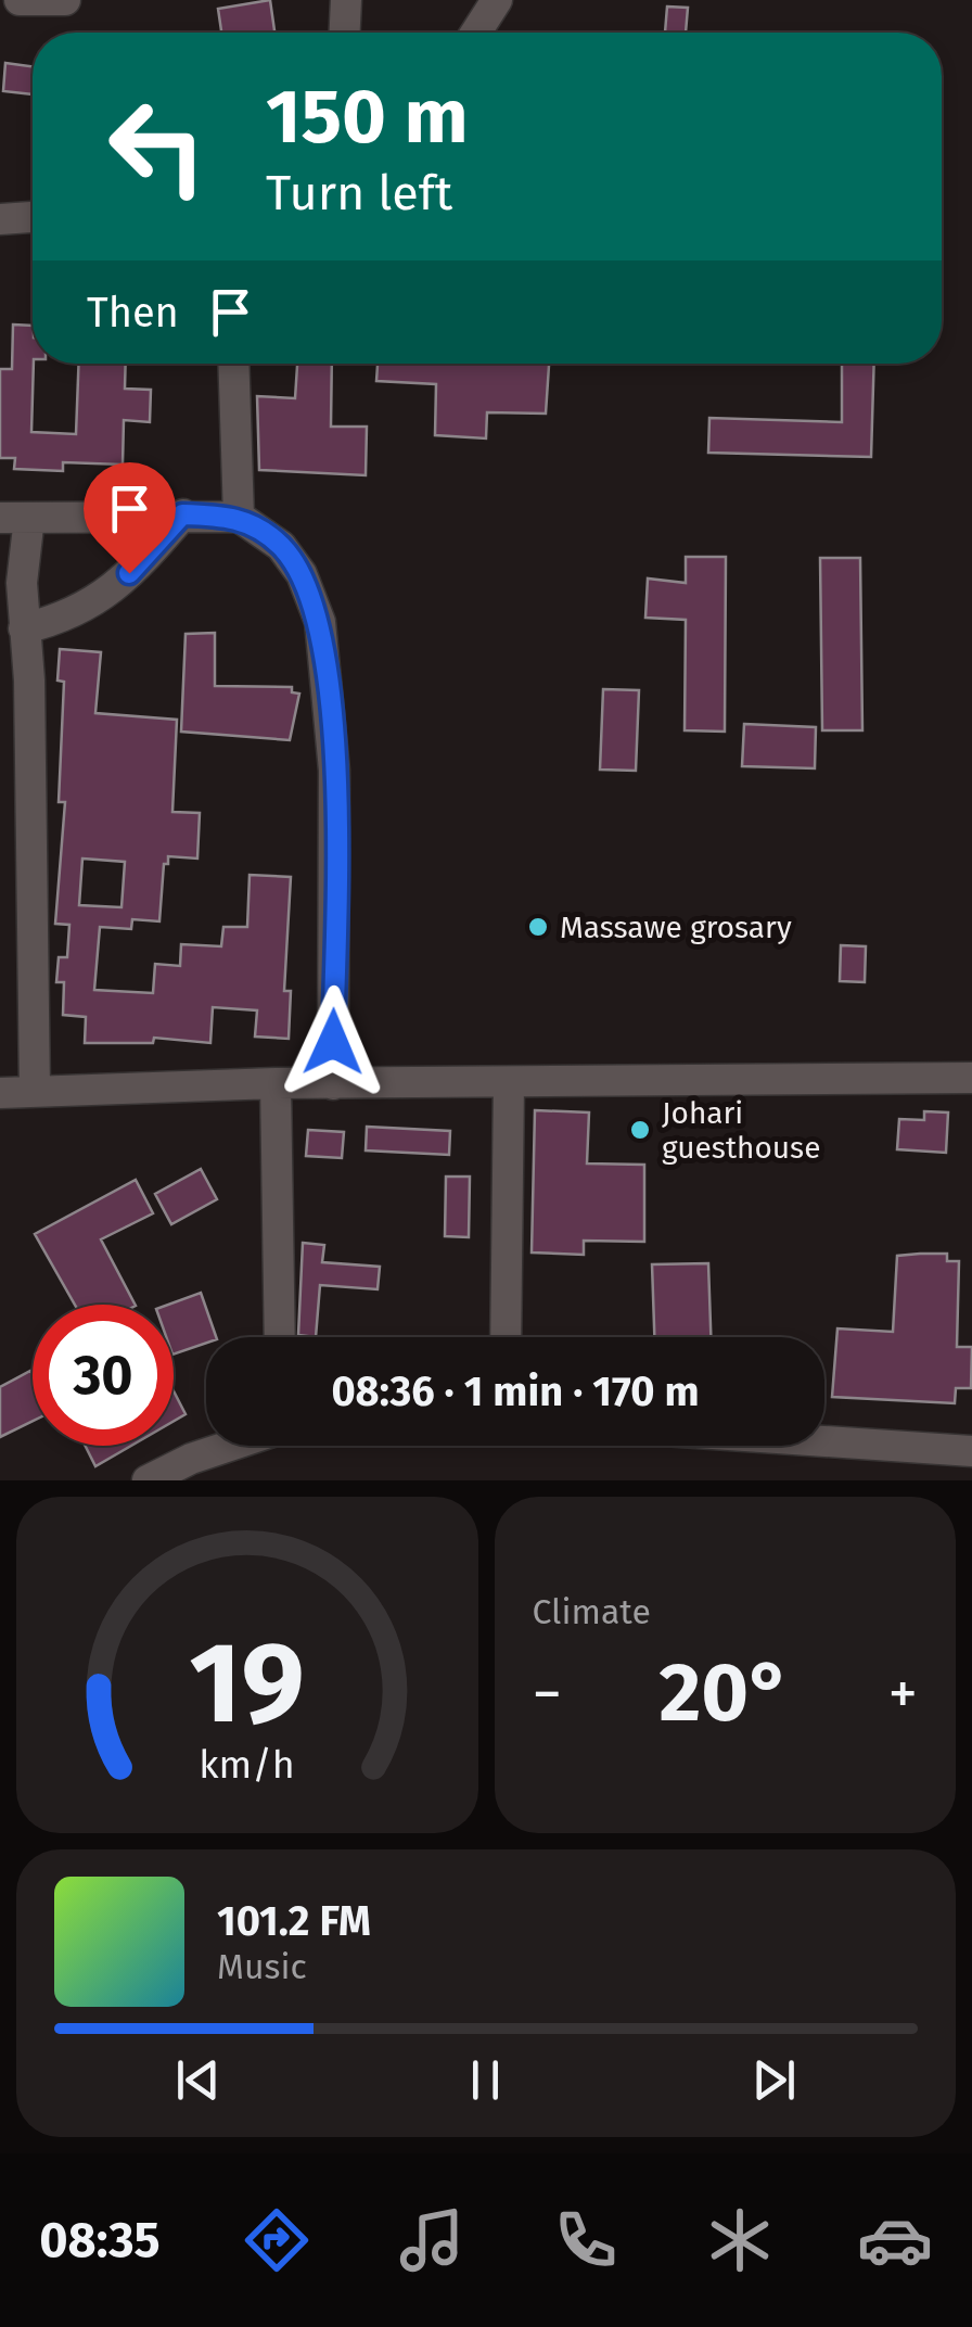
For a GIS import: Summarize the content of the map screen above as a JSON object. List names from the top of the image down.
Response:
{
  "places": ["Massawe grosary", "Johari guesthouse"],
  "page": {
    "turn": ["150 m", "Turn left"],
    "then": "Then",
    "limit": "30",
    "trip": "08:36 · 1 min · 170 m",
    "tile": "Climate",
    "heat": ["−", "20°", "+"],
    "song": ["101.2 FM", "Music"],
    "tabs": "08:35",
    "gauge": ["19", "km/h"]
  }
}
